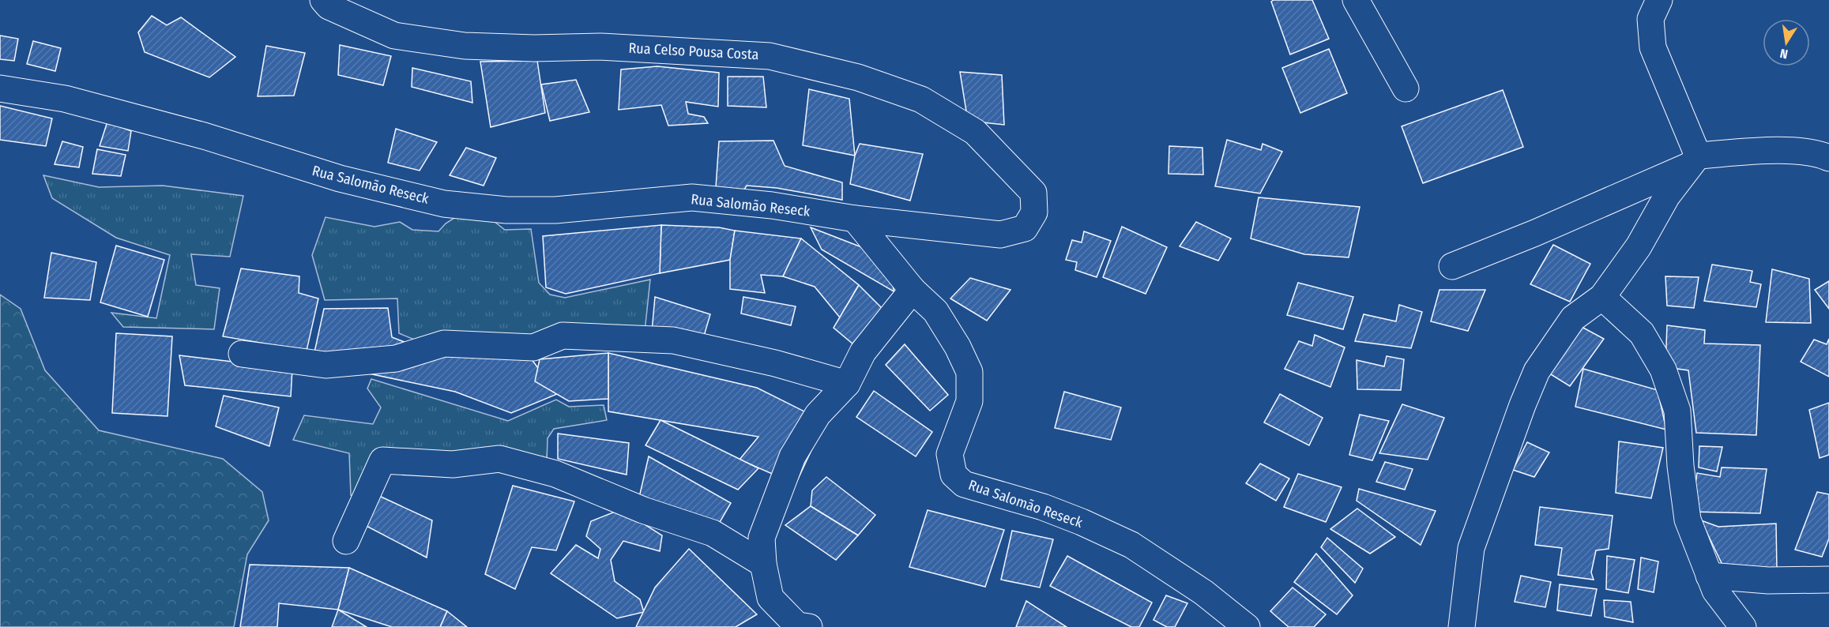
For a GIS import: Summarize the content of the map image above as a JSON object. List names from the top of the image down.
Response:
{
  "streets": {
    "street": ["Rua Celso Pousa Costa", "Rua Salomão Reseck"]
  },
  "crossings": [
    ["Rua Celso Pousa Costa", "Rua Salomão Reseck"]
  ],
  "north": "bottom"
}
